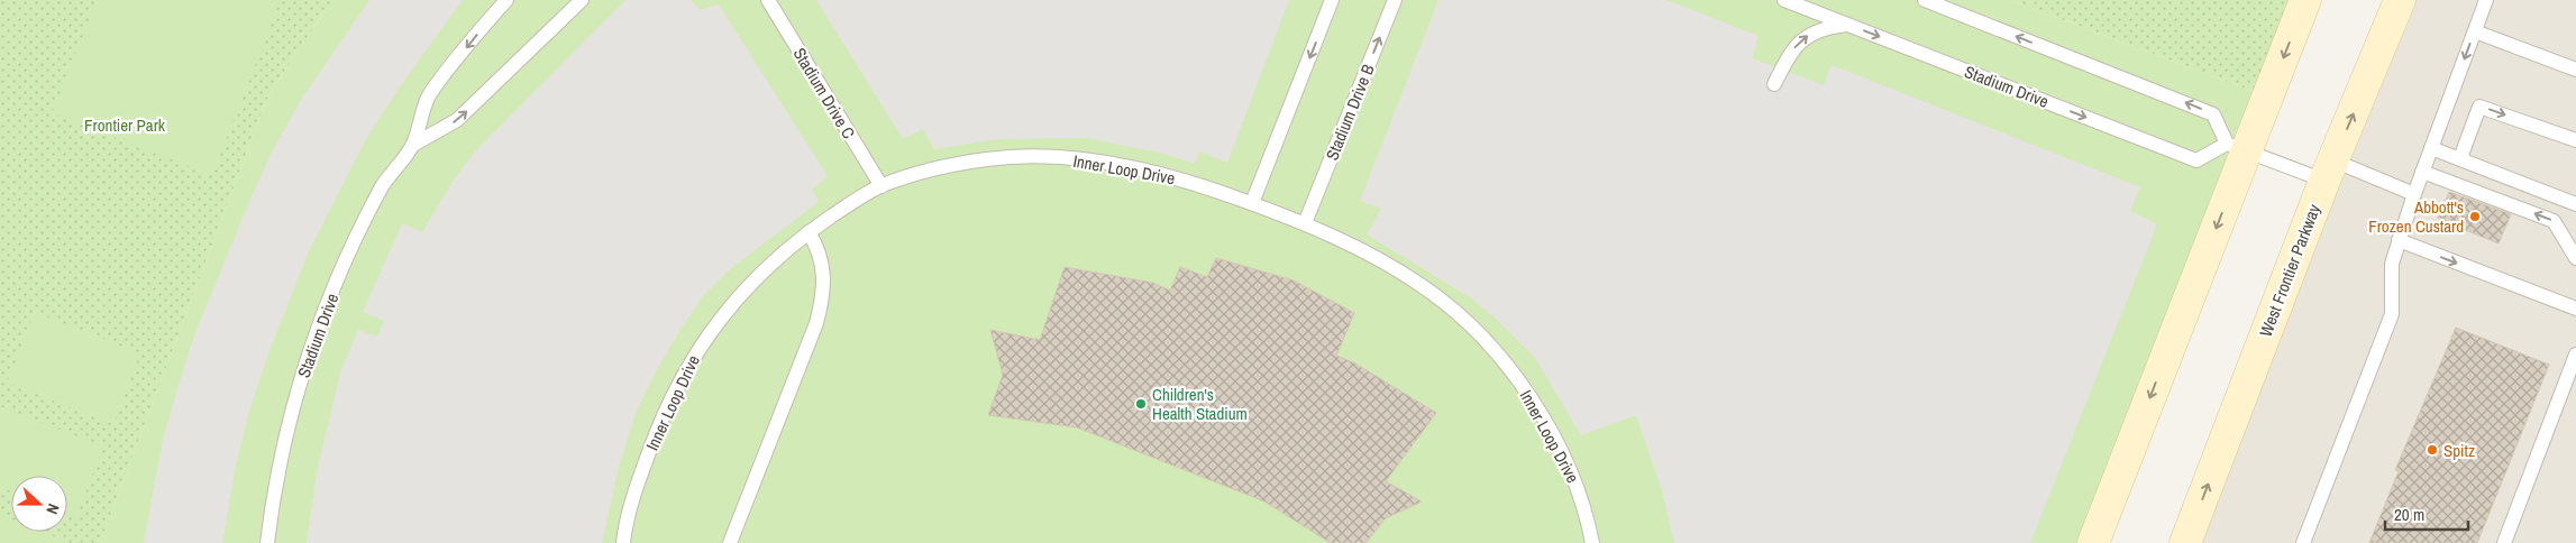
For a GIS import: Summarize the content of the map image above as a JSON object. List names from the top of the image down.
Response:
{
  "streets": {
    "street": ["West Frontier Parkway"],
    "lane": [
      "Stadium Drive",
      "Stadium Drive C",
      "Stadium Drive B",
      "Inner Loop Drive"
    ]
  },
  "crossings": [
    ["Stadium Drive C", "Inner Loop Drive"],
    ["Stadium Drive B", "Inner Loop Drive"]
  ],
  "parks": ["Frontier Park"],
  "places": ["Abbott's Frozen Custard", "Children's Health Stadium", "Spitz"],
  "scale_bar": "20 m",
  "north": "right"
}
